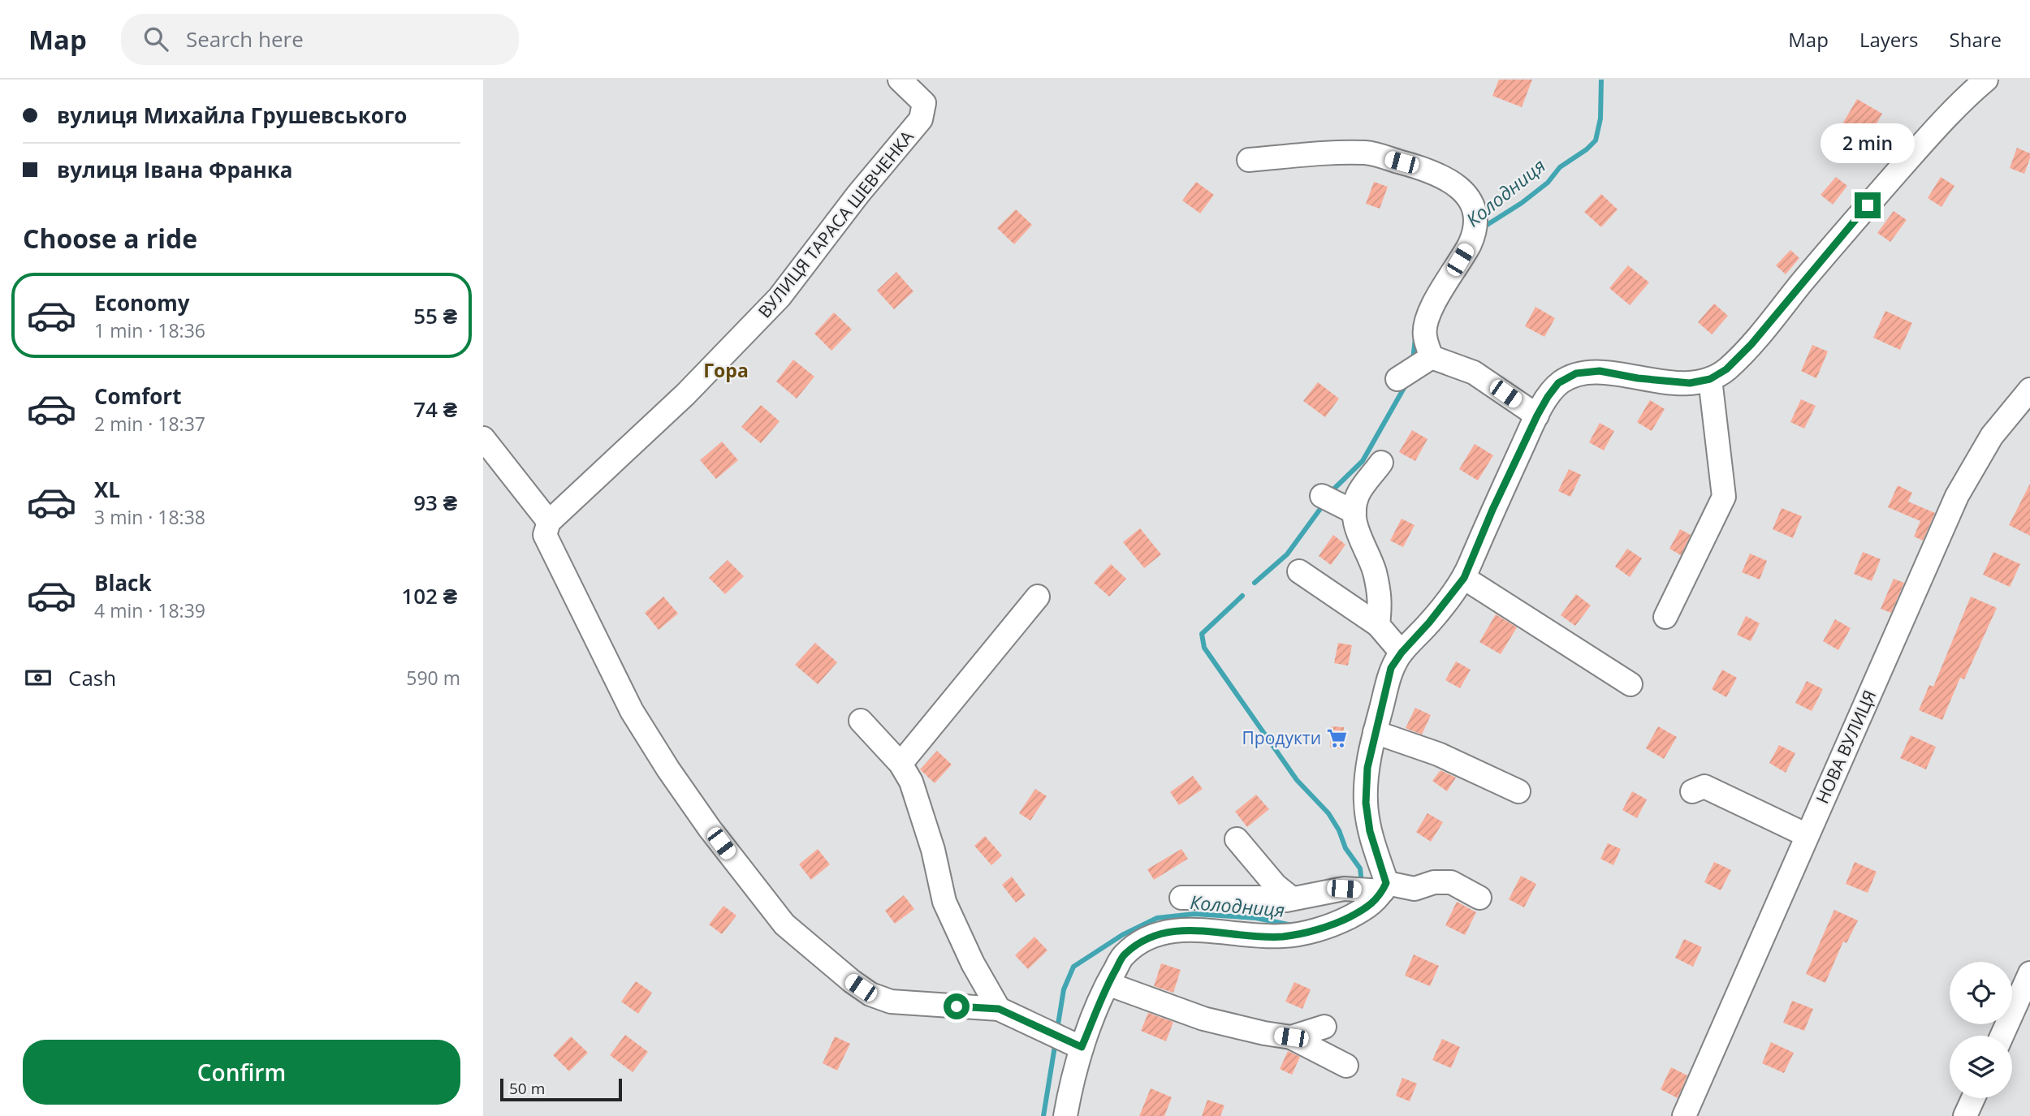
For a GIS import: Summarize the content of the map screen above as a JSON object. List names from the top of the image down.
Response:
{
  "streets": {
    "street": ["ВУЛИЦЯ ТАРАСА ШЕВЧЕНКА", "НОВА ВУЛИЦЯ"]
  },
  "districts": ["Гора"],
  "water": ["Колодниця"],
  "places": {
    "supermarket": ["Продукти"]
  },
  "scale_bar": "50 m",
  "page": {
    "header": "Map",
    "search": "Search here",
    "nav": ["Map", "Layers", "Share"],
    "banner": ["вулиця Михайла Грушевського", "вулиця Івана Франка"],
    "bubble": "2 min",
    "heading": "Choose a ride",
    "list": [
      {
        "name": "Economy",
        "note": "1 min · 18:36",
        "value": "55 ₴"
      },
      {
        "name": "Comfort",
        "note": "2 min · 18:37",
        "value": "74 ₴"
      },
      {
        "name": "XL",
        "note": "3 min · 18:38",
        "value": "93 ₴"
      },
      {
        "name": "Black",
        "note": "4 min · 18:39",
        "value": "102 ₴"
      }
    ],
    "pay": ["Cash", "590 m"],
    "buttons": "Confirm",
    "scale": "50 m"
  }
}
